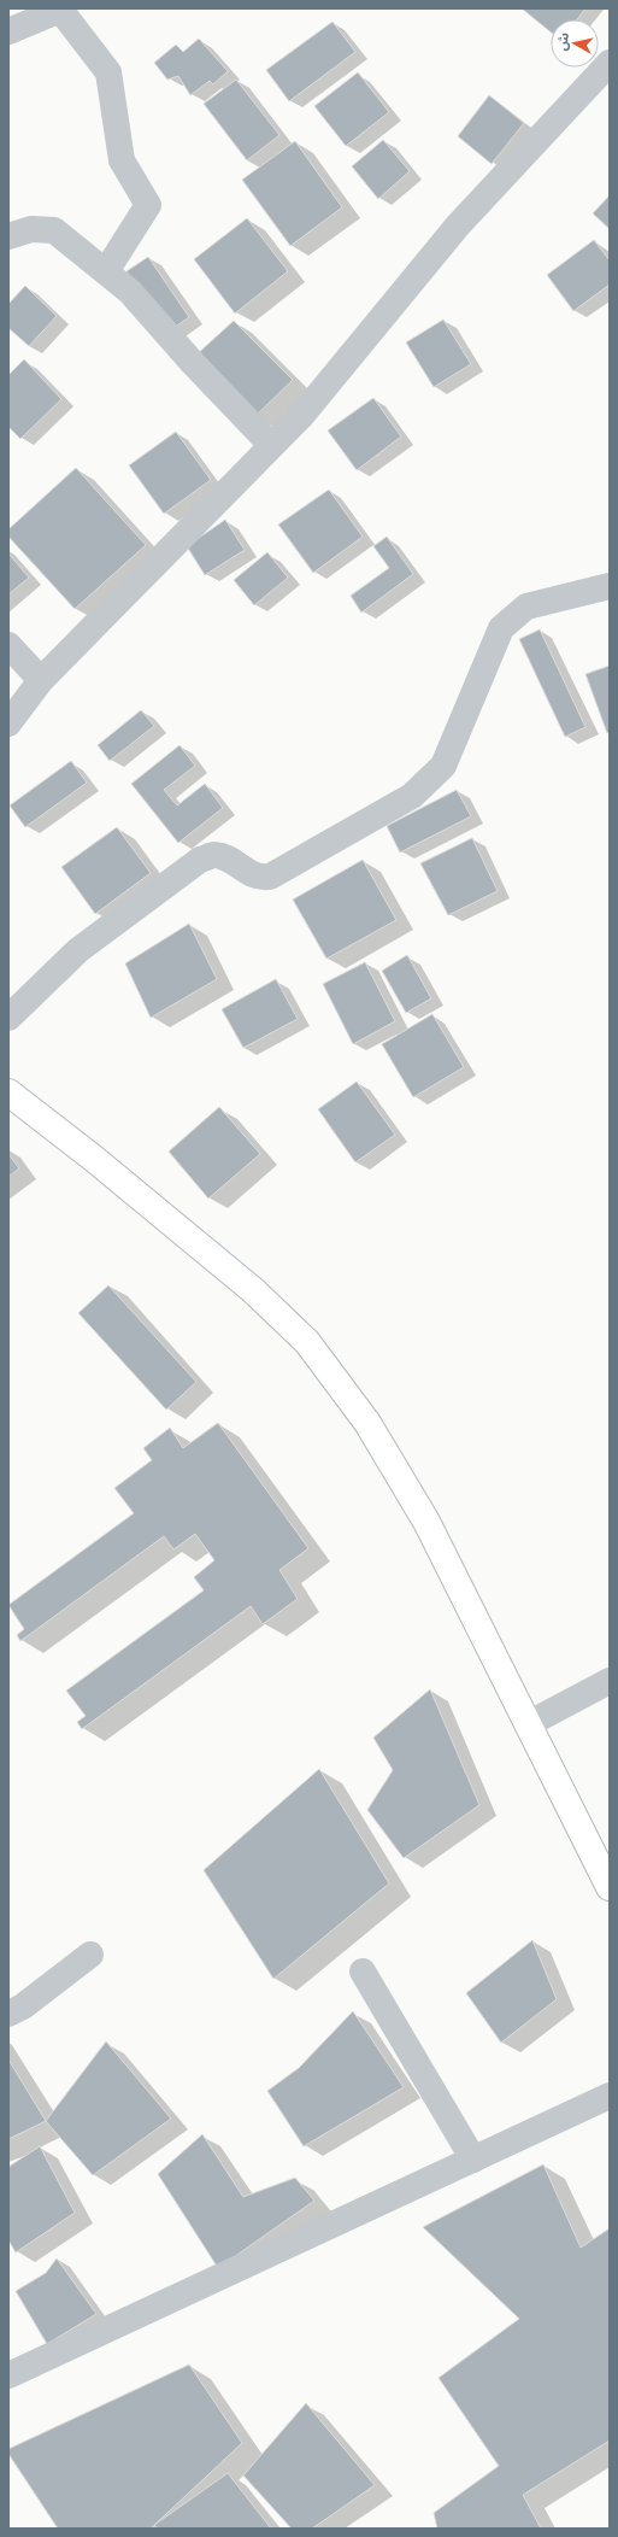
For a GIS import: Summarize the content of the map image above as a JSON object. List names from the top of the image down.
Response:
{
  "north": "left"
}
